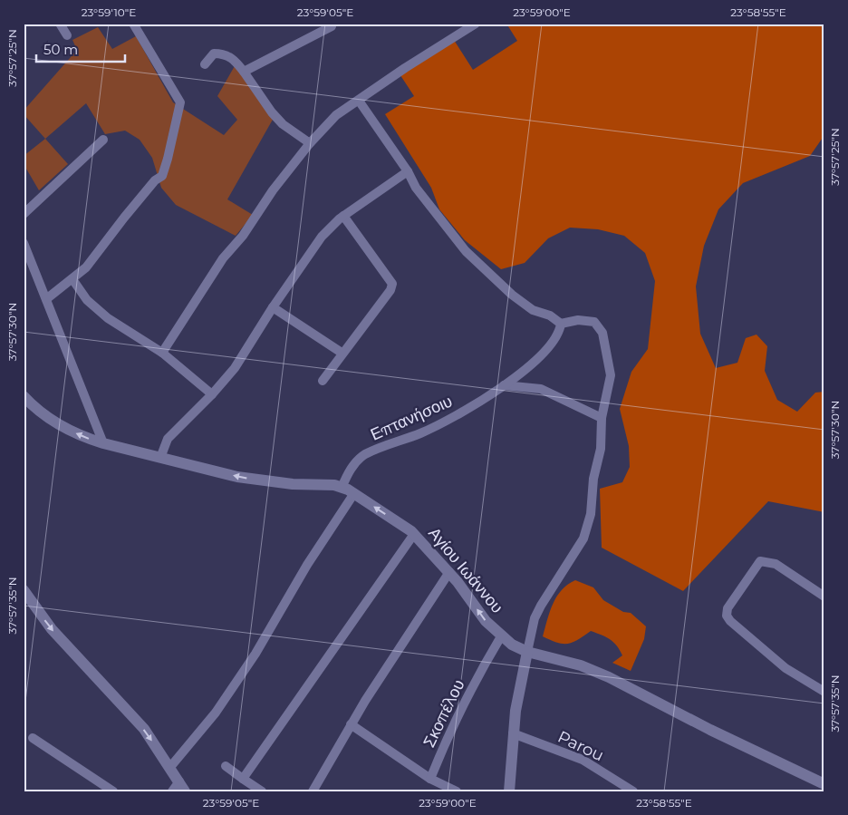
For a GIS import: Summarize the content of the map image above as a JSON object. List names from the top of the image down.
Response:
{
  "streets": {
    "street": [
      "Επτανήσοιυ",
      "Αγίου Ιωάννου",
      "Σκοπέλου",
      "Parou"
    ]
  },
  "crossings": [
    ["Επτανήσοιυ", "Αγίου Ιωάννου"],
    ["Αγίου Ιωάννου", "Σκοπέλου"]
  ],
  "one_way": ["Αγίου Ιωάννου"],
  "scale_bar": "50 m",
  "coordinates": [
    "23°59'10\"E",
    "23°59'05\"E",
    "23°59'00\"E",
    "23°58'55\"E",
    "37°57'25\"N",
    "37°57'30\"N",
    "37°57'35\"N"
  ]
}
